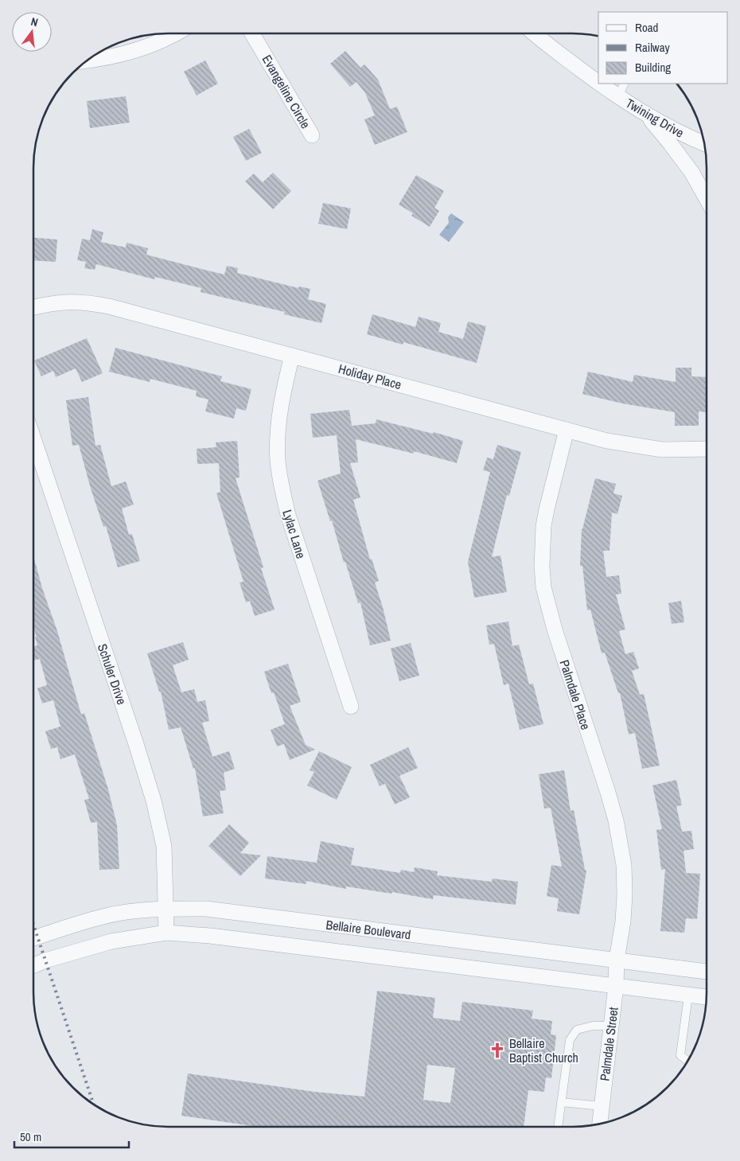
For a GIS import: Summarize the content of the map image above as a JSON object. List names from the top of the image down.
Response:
{
  "streets": {
    "street": [
      "Evangeline Circle",
      "Twining Drive",
      "Holiday Place",
      "Lylac Lane",
      "Schuler Drive",
      "Palmdale Place",
      "Bellaire Boulevard",
      "Palmdale Street"
    ]
  },
  "crossings": [
    ["Holiday Place", "Lylac Lane"],
    ["Holiday Place", "Palmdale Place"],
    ["Schuler Drive", "Bellaire Boulevard"],
    ["Palmdale Place", "Bellaire Boulevard"],
    ["Palmdale Place", "Palmdale Street"],
    ["Bellaire Boulevard", "Palmdale Street"]
  ],
  "places": {
    "church": ["Bellaire Baptist Church"]
  },
  "legend": ["Road", "Railway", "Building"],
  "scale_bar": "50 m",
  "north": "top"
}
